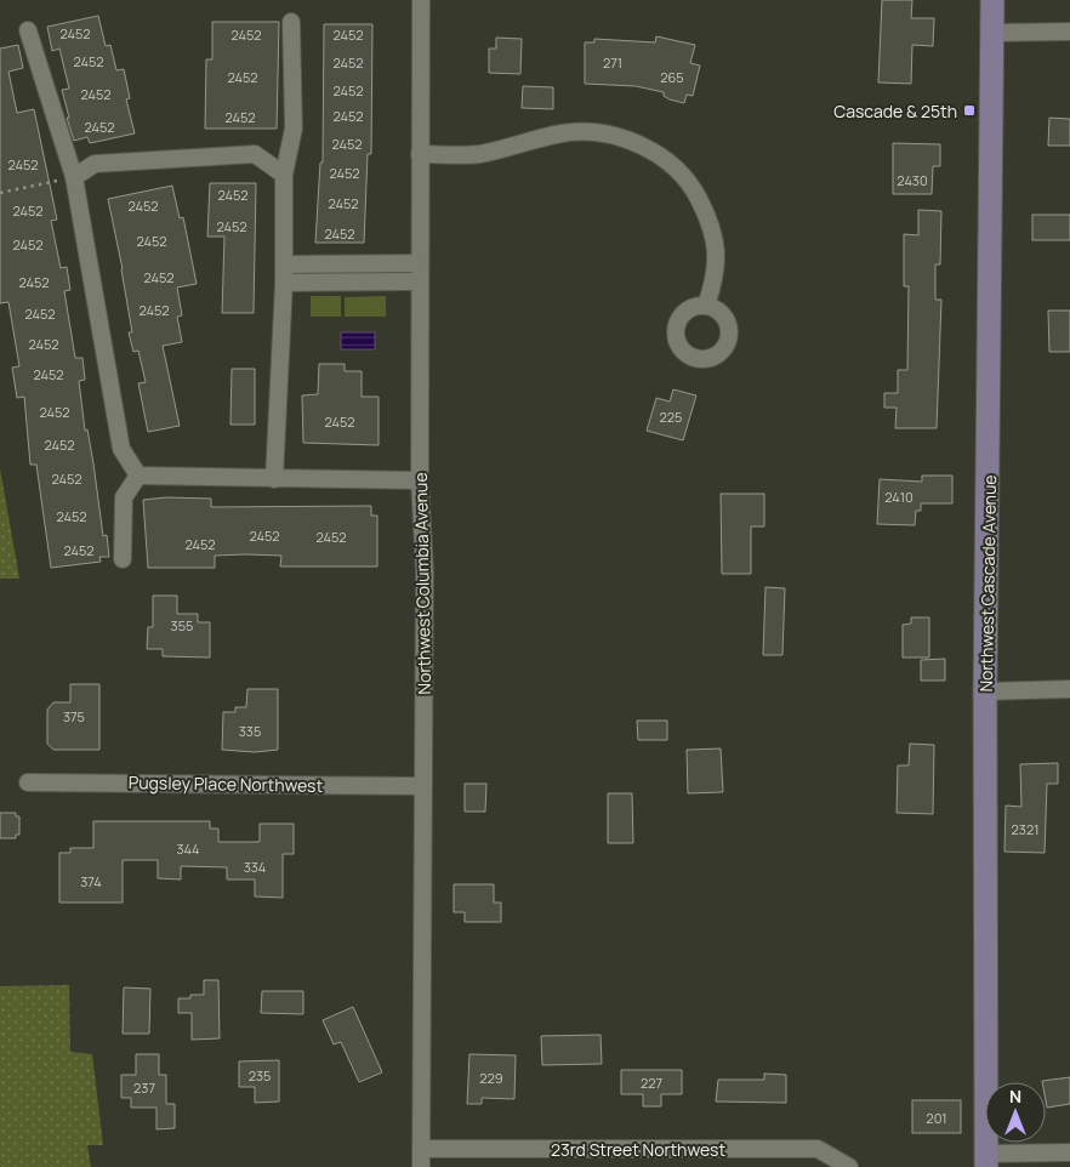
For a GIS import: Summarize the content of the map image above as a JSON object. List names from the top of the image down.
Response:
{
  "streets": {
    "street": [
      "Northwest Columbia Avenue",
      "Northwest Cascade Avenue",
      "Pugsley Place Northwest",
      "23rd Street Northwest"
    ]
  },
  "crossings": [
    ["Northwest Columbia Avenue", "Pugsley Place Northwest"],
    ["Northwest Columbia Avenue", "23rd Street Northwest"]
  ],
  "places": {
    "transit": ["Cascade & 25th"]
  },
  "house_numbers": [
    "2452",
    "2452",
    "2452",
    "2452",
    "2452",
    "271",
    "2452",
    "265",
    "2452",
    "2452",
    "2452",
    "2452",
    "2452",
    "2452",
    "2452",
    "2452",
    "2430",
    "2452",
    "2452",
    "2452",
    "2452",
    "2452",
    "2452",
    "2452",
    "2452",
    "2452",
    "2452",
    "2452",
    "2452",
    "2452",
    "2452",
    "2452",
    "225",
    "2452",
    "2452",
    "2452",
    "2410",
    "2452",
    "2452",
    "2452",
    "2452",
    "2452",
    "355",
    "375",
    "335",
    "2321",
    "344",
    "334",
    "374",
    "235",
    "229",
    "227",
    "237",
    "201"
  ],
  "north": "top"
}
